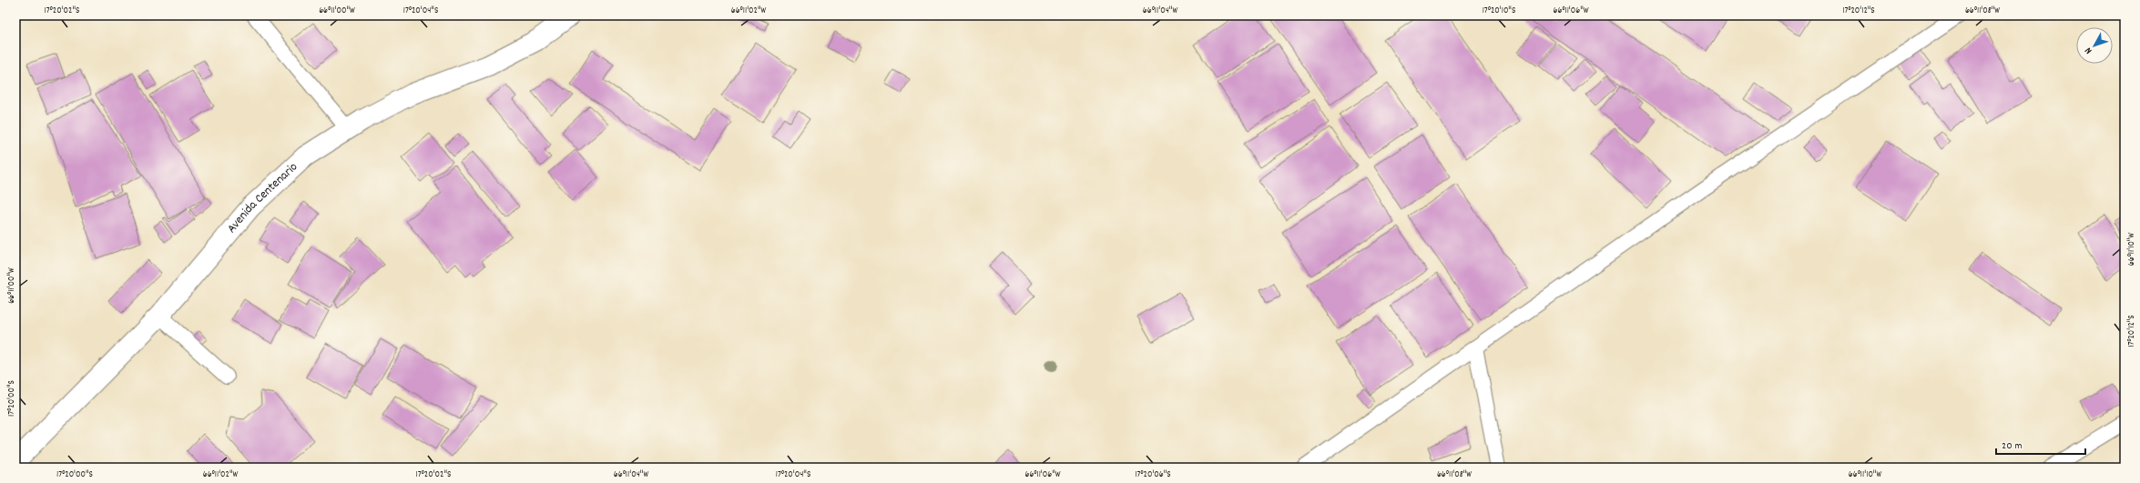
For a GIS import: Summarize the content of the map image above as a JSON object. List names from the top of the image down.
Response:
{
  "streets": {
    "street": ["Avenida Centenario"]
  },
  "scale_bar": "20 m",
  "north": "bottom left",
  "coordinates": [
    "17°20'02\"S",
    "66°11'00\"W",
    "17°20'04\"S",
    "66°11'02\"W",
    "66°11'04\"W",
    "17°20'10\"S",
    "66°11'06\"W",
    "17°20'12\"S",
    "66°11'08\"W",
    "66°11'10\"W",
    "17°20'00\"S",
    "17°20'06\"S"
  ]
}
